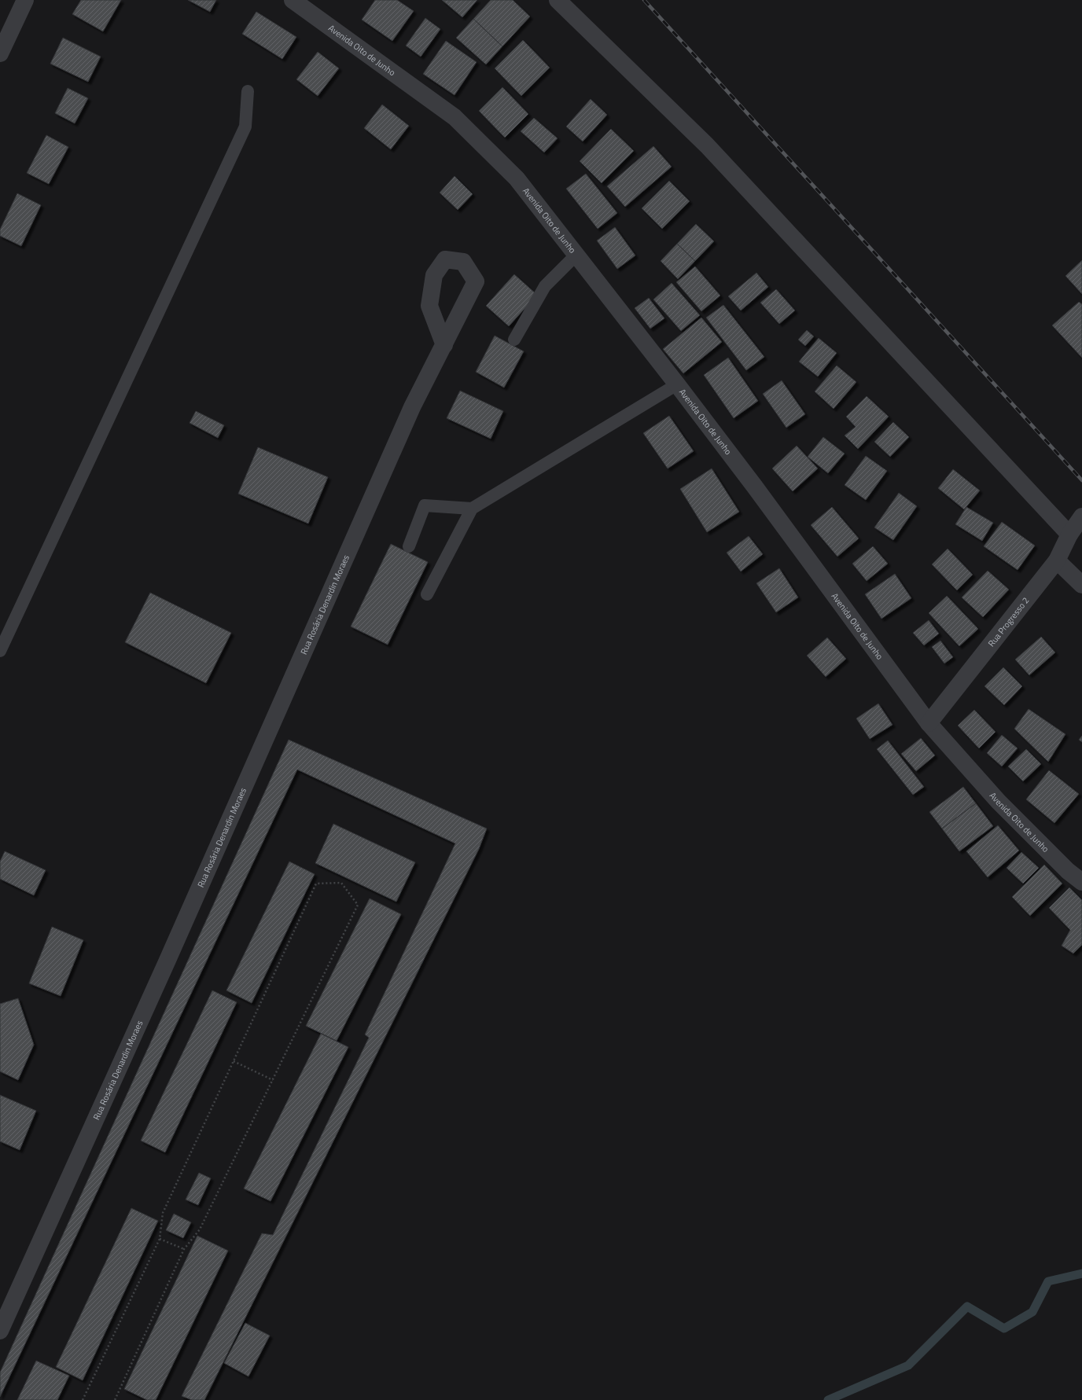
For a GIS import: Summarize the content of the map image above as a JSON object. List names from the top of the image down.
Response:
{
  "streets": {
    "street": ["Avenida Oito de Junho", "Rua Rosária Denardin Moraes", "Rua Progresso 2"]
  },
  "crossings": [
    ["Avenida Oito de Junho", "Rua Progresso 2"]
  ]
}
